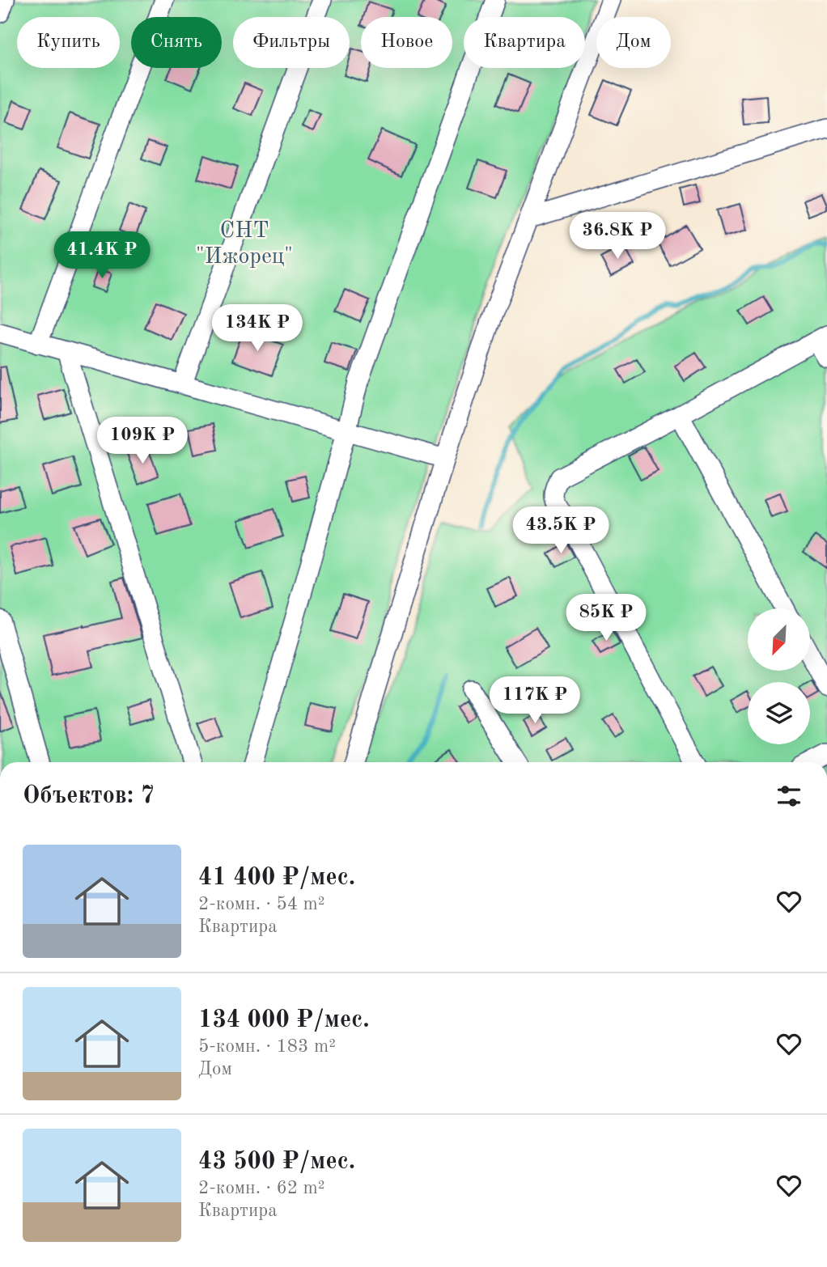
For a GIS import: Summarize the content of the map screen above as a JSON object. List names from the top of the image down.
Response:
{
  "parks": ["СНТ \"Ижорец\""],
  "north": "bottom left",
  "page": {
    "chip": [
      "Купить",
      "Снять",
      "Фильтры",
      "Новое",
      "Квартира",
      "Дом"
    ],
    "price": [
      "36.8K ₽",
      "41.4K ₽",
      "134K ₽",
      "109K ₽",
      "43.5K ₽",
      "85K ₽",
      "117K ₽"
    ],
    "heading": "Объектов: 7",
    "list": [
      {
        "name": "41 400 ₽/мес.",
        "note": "2-комн. · 54 m² · Квартира"
      },
      {
        "name": "134 000 ₽/мес.",
        "note": "5-комн. · 183 m² · Дом"
      },
      {
        "name": "43 500 ₽/мес.",
        "note": "2-комн. · 62 m² · Квартира"
      }
    ]
  }
}
